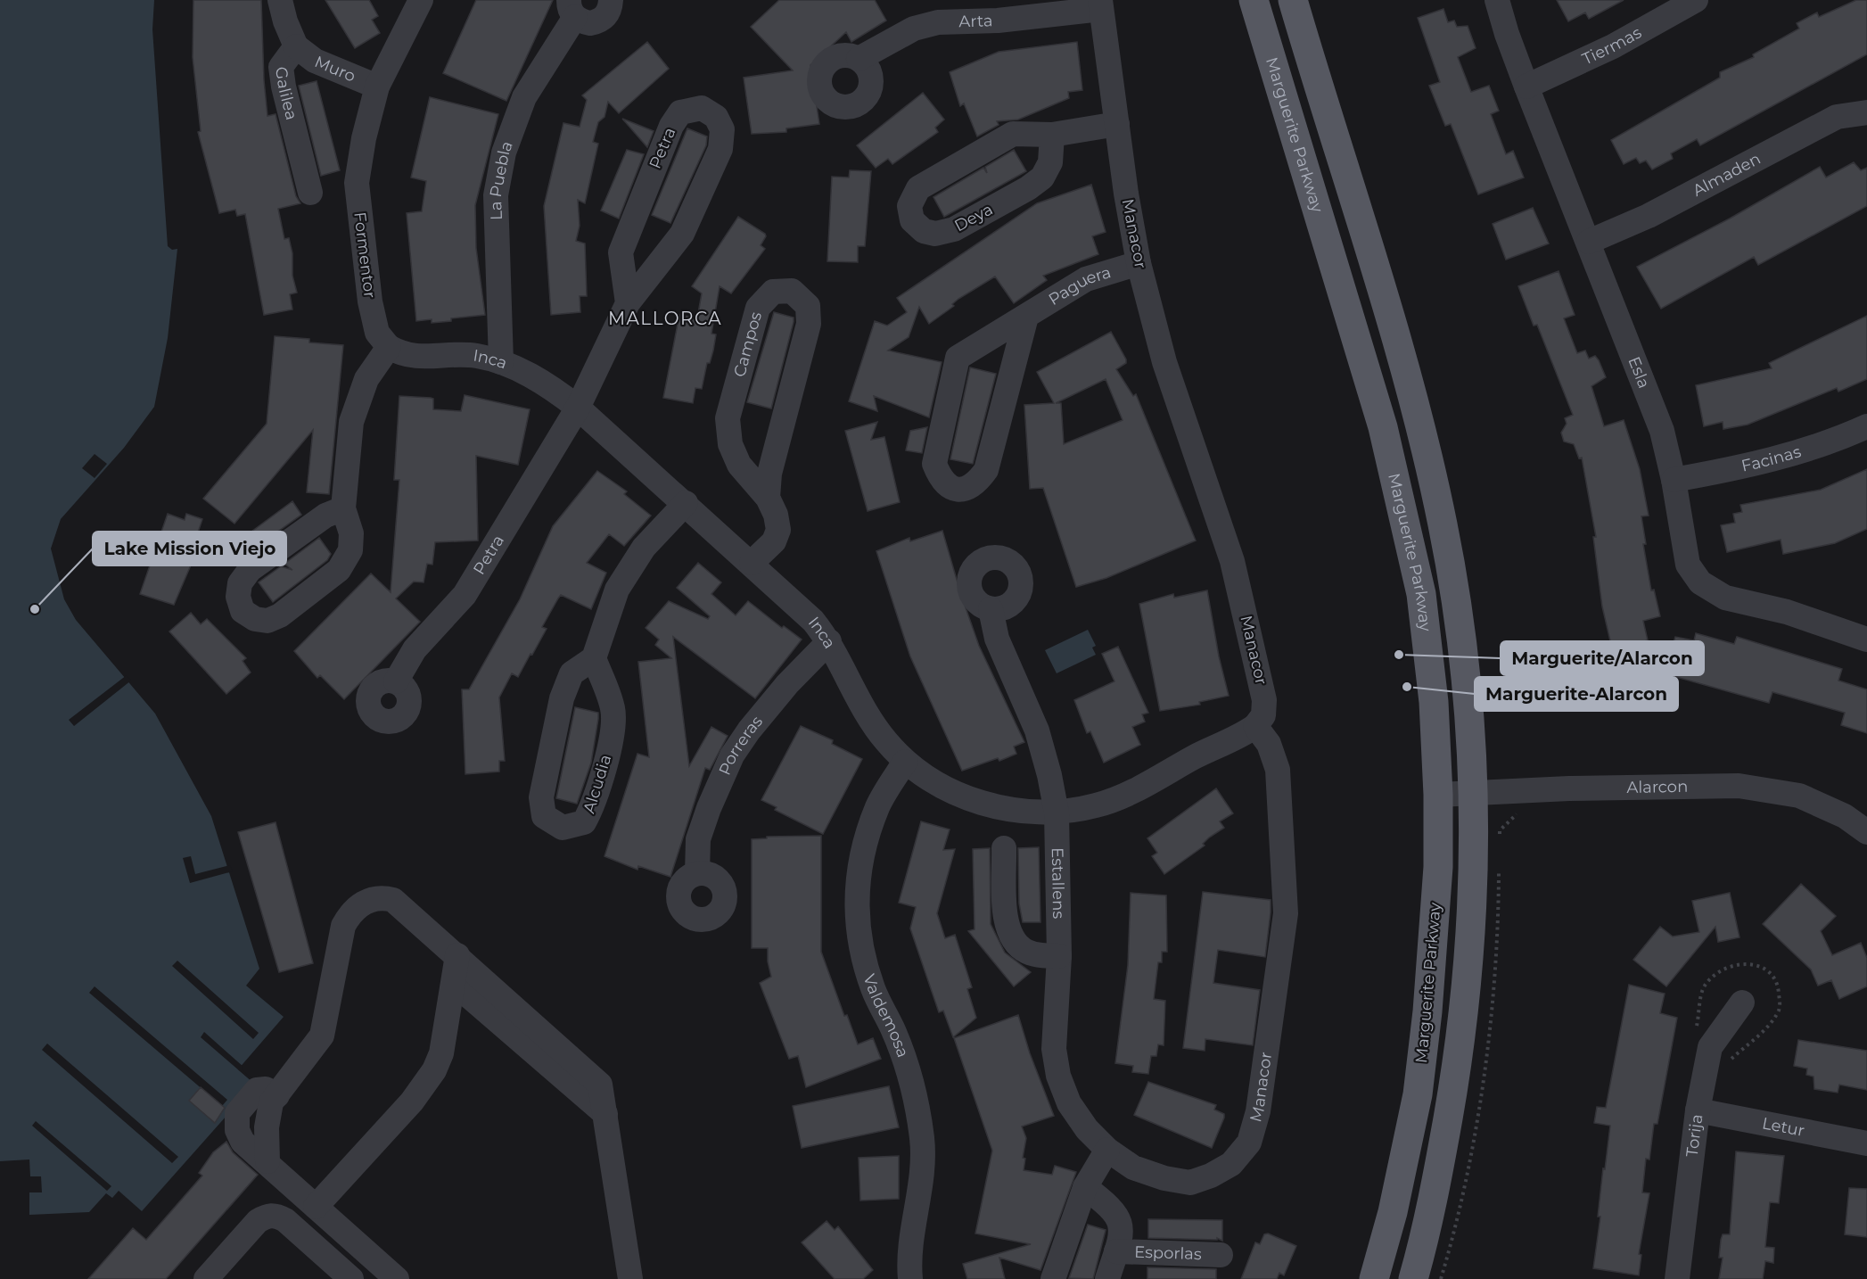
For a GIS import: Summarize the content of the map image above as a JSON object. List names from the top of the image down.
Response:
{
  "streets": {
    "main road": ["Marguerite Parkway"],
    "street": [
      "Arta",
      "Tiermas",
      "Muro",
      "Galilea",
      "Petra",
      "Almaden",
      "La Puebla",
      "Deya",
      "Manacor",
      "Formentor",
      "Paguera",
      "Campos",
      "Inca",
      "Esla",
      "Facinas",
      "Porreras",
      "Alcudia",
      "Alarcon",
      "Estallens",
      "Valdemosa",
      "Letur",
      "Torija",
      "Esporlas"
    ]
  },
  "crossings": [
    ["Arta", "Manacor"],
    ["Tiermas", "Esla"],
    ["Muro", "Galilea"],
    ["Muro", "Formentor"],
    ["Marguerite Parkway", "Alarcon"],
    ["Petra", "Inca"],
    ["Almaden", "Esla"],
    ["La Puebla", "Inca"],
    ["Deya", "Manacor"],
    ["Manacor", "Paguera"],
    ["Manacor", "Inca"],
    ["Manacor", "Estallens"],
    ["Formentor", "Inca"],
    ["Campos", "Inca"],
    ["Inca", "Porreras"],
    ["Inca", "Estallens"],
    ["Inca", "Valdemosa"],
    ["Esla", "Facinas"],
    ["Letur", "Torija"]
  ],
  "districts": ["MALLORCA"],
  "places": ["Lake Mission Viejo", "Marguerite/Alarcon", "Marguerite-Alarcon"]
}
